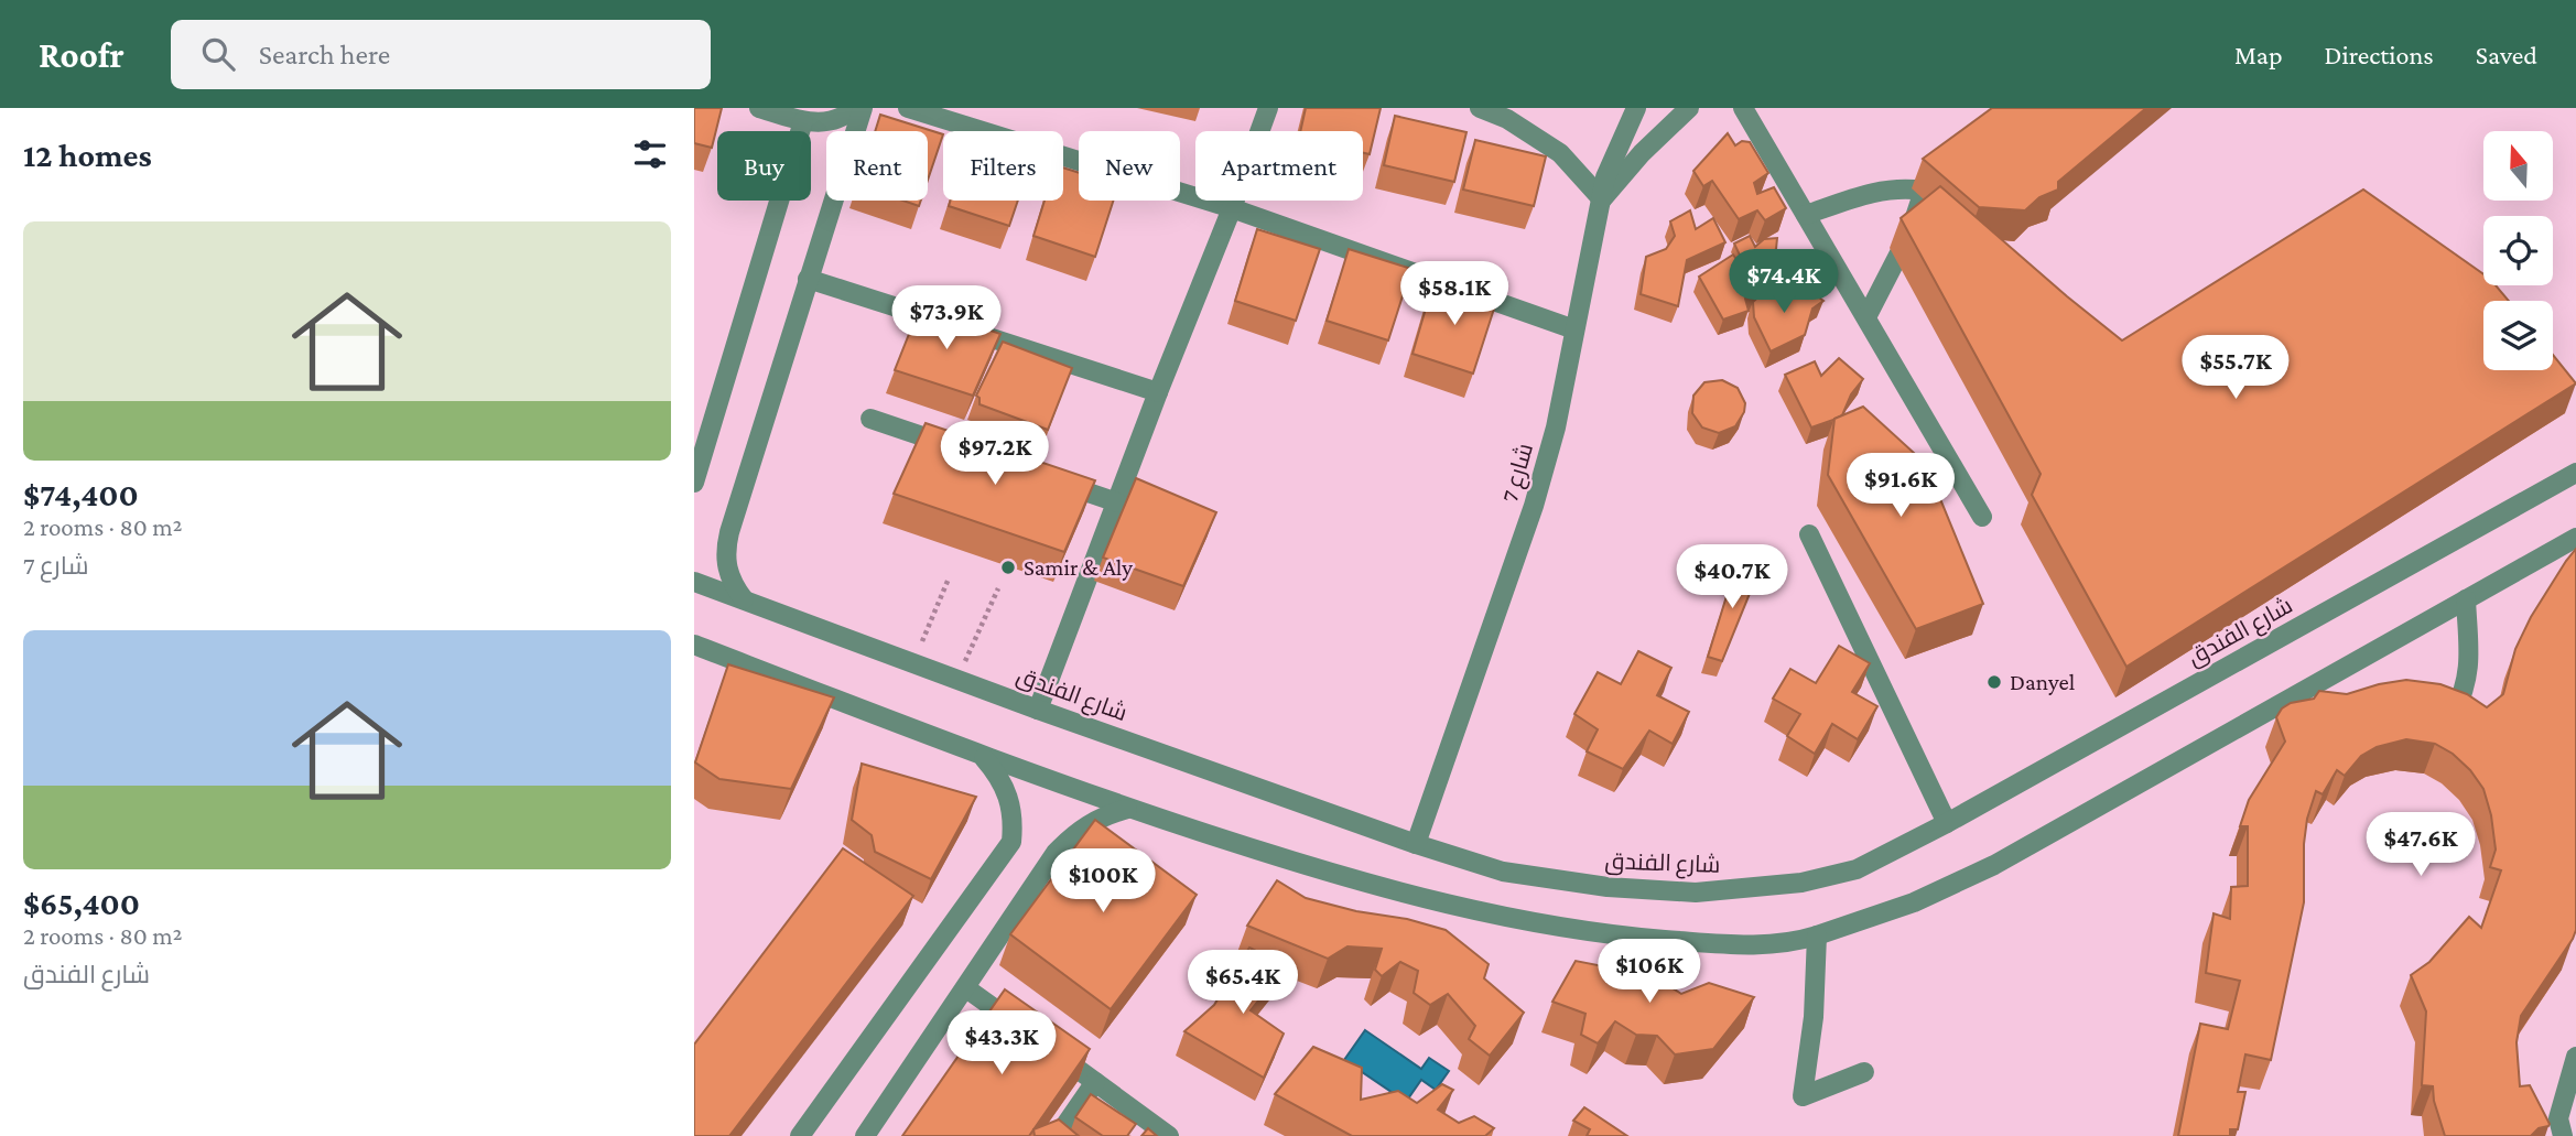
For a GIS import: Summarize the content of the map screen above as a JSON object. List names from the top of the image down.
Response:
{
  "streets": {
    "street": ["شارع 7", "شارع الفندق"]
  },
  "crossings": [
    ["شارع 7", "شارع الفندق"]
  ],
  "places": ["Samir & Aly", "Danyel"],
  "north": "top",
  "page": {
    "header": "Roofr",
    "search": "Search here",
    "nav": ["Map", "Directions", "Saved"],
    "heading": "12 homes",
    "chip": [
      "Buy",
      "Rent",
      "Filters",
      "New",
      "Apartment"
    ],
    "list": [
      {
        "name": "$74,400",
        "note": "2 rooms · 80 m² · شارع 7"
      },
      {
        "name": "$65,400",
        "note": "2 rooms · 80 m² · شارع الفندق"
      }
    ],
    "price": [
      "$74.4K",
      "$58.1K",
      "$73.9K",
      "$55.7K",
      "$97.2K",
      "$91.6K",
      "$40.7K",
      "$47.6K",
      "$100K",
      "$106K",
      "$65.4K",
      "$43.3K"
    ]
  }
}
